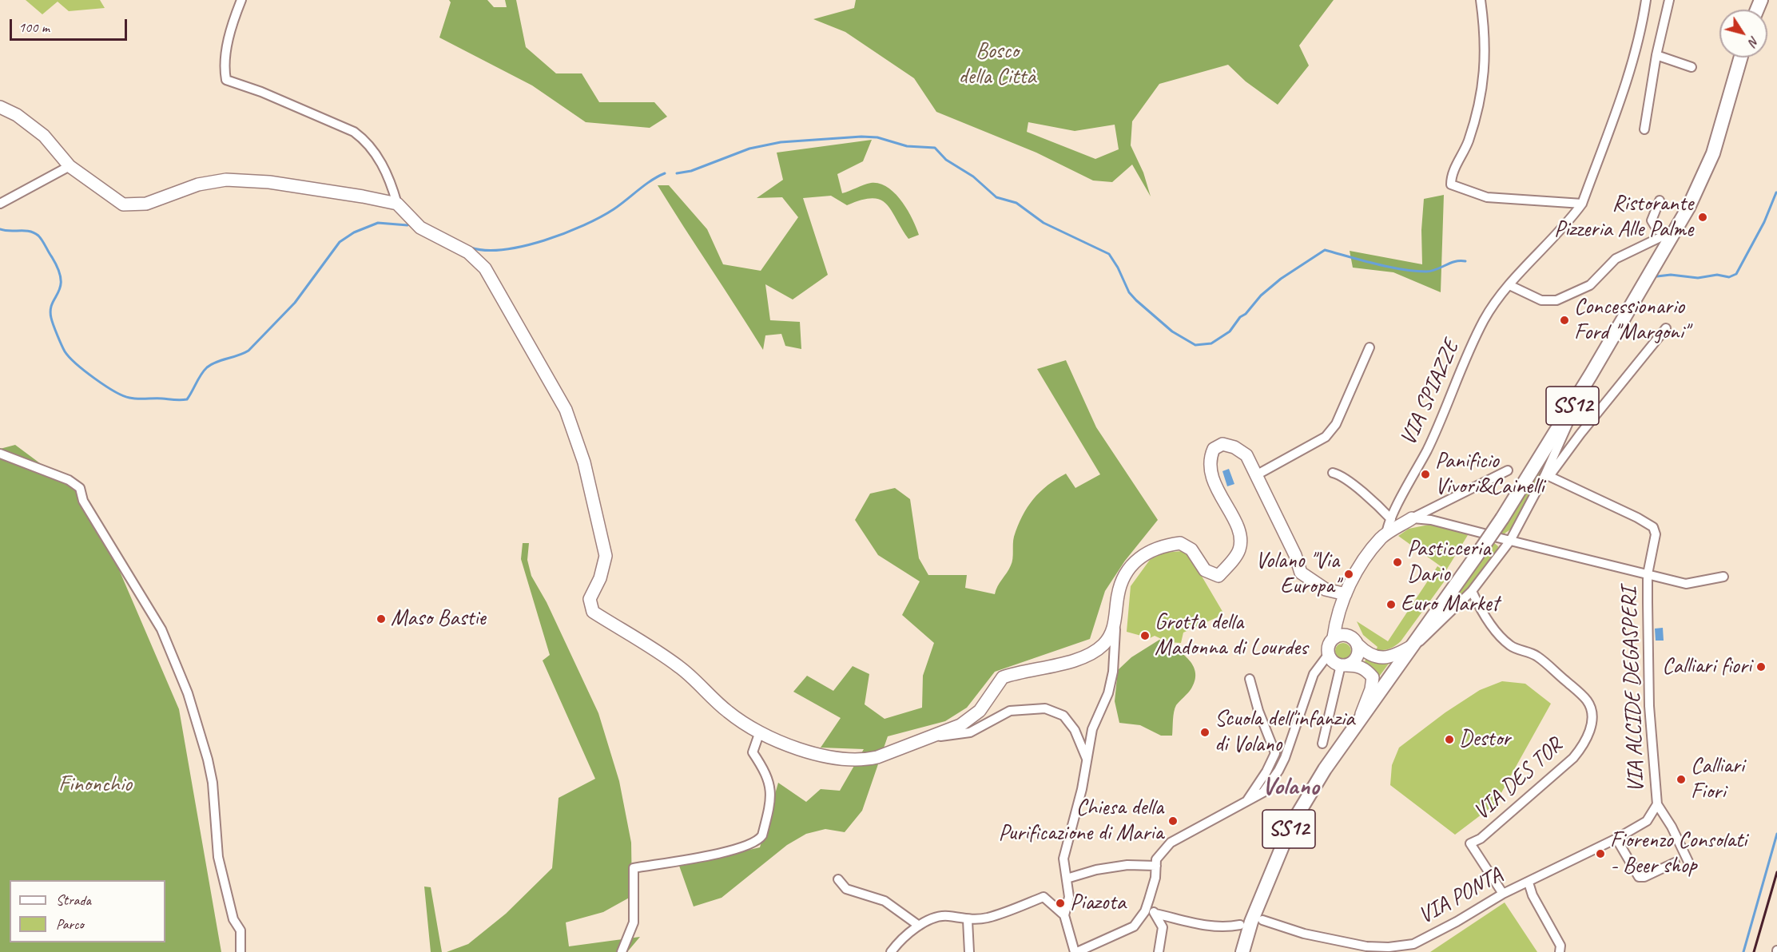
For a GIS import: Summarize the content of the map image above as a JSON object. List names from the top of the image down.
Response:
{
  "streets": {
    "main road": ["SS12"],
    "street": [
      "VIA SPIAZZE",
      "VIA ALCIDE DEGASPERI",
      "VIA DES TOR",
      "VIA PONTA"
    ]
  },
  "crossings": [
    ["VIA ALCIDE DEGASPERI", "VIA PONTA"],
    ["VIA DES TOR", "VIA PONTA"]
  ],
  "districts": ["Volano"],
  "parks": ["Bosco della Città", "Finonchio"],
  "places": [
    "Ristorante Pizzeria Alle Palme",
    "Concessionario Ford \"Margoni\"",
    "Panificio Vivori&Cainelli",
    "Pasticceria Dario",
    "Volano \"Via Europa\"",
    "Euro Market",
    "Maso Bastie",
    "Grotta della Madonna di Lourdes",
    "Calliari fiori",
    "Scuola dell'infanzia di Volano",
    "Destor",
    "Calliari Fiori",
    "Chiesa della Purificazione di Maria",
    "Fiorenzo Consolati - Beer shop",
    "Piazota"
  ],
  "legend": ["Strada", "Parco"],
  "scale_bar": "100 m",
  "north": "bottom right"
}
